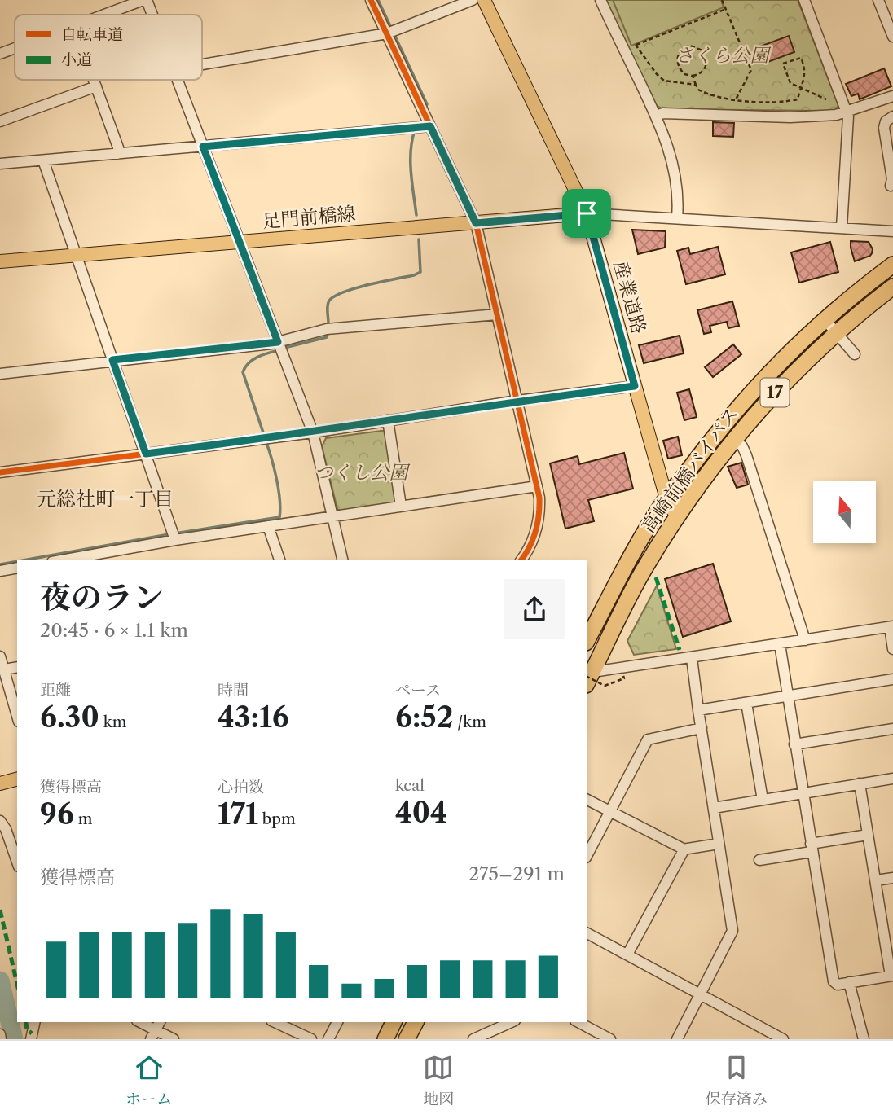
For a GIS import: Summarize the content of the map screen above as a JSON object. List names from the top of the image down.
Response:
{
  "streets": {
    "highway": ["17", "高崎前橋バイパス"],
    "main road": ["足門前橋線", "産業道路"]
  },
  "crossings": [
    ["足門前橋線", "産業道路"],
    ["産業道路", "高崎前橋バイパス"]
  ],
  "districts": ["元総社町一丁目"],
  "parks": ["さくら公園", "つくし公園"],
  "legend": ["自転車道", "小道"],
  "north": "top",
  "page": {
    "heading": ["夜のラン", "20:45 · 6 × 1.1 km"],
    "stats": [
      ["距離", "6.30 km"],
      ["時間", "43:16"],
      ["ペース", "6:52 /km"],
      ["獲得標高", "96 m"],
      ["心拍数", "171 bpm"],
      ["kcal", "404"]
    ],
    "chart": ["獲得標高", "275–291 m"],
    "tabs": ["ホーム", "地図", "保存済み"]
  }
}
